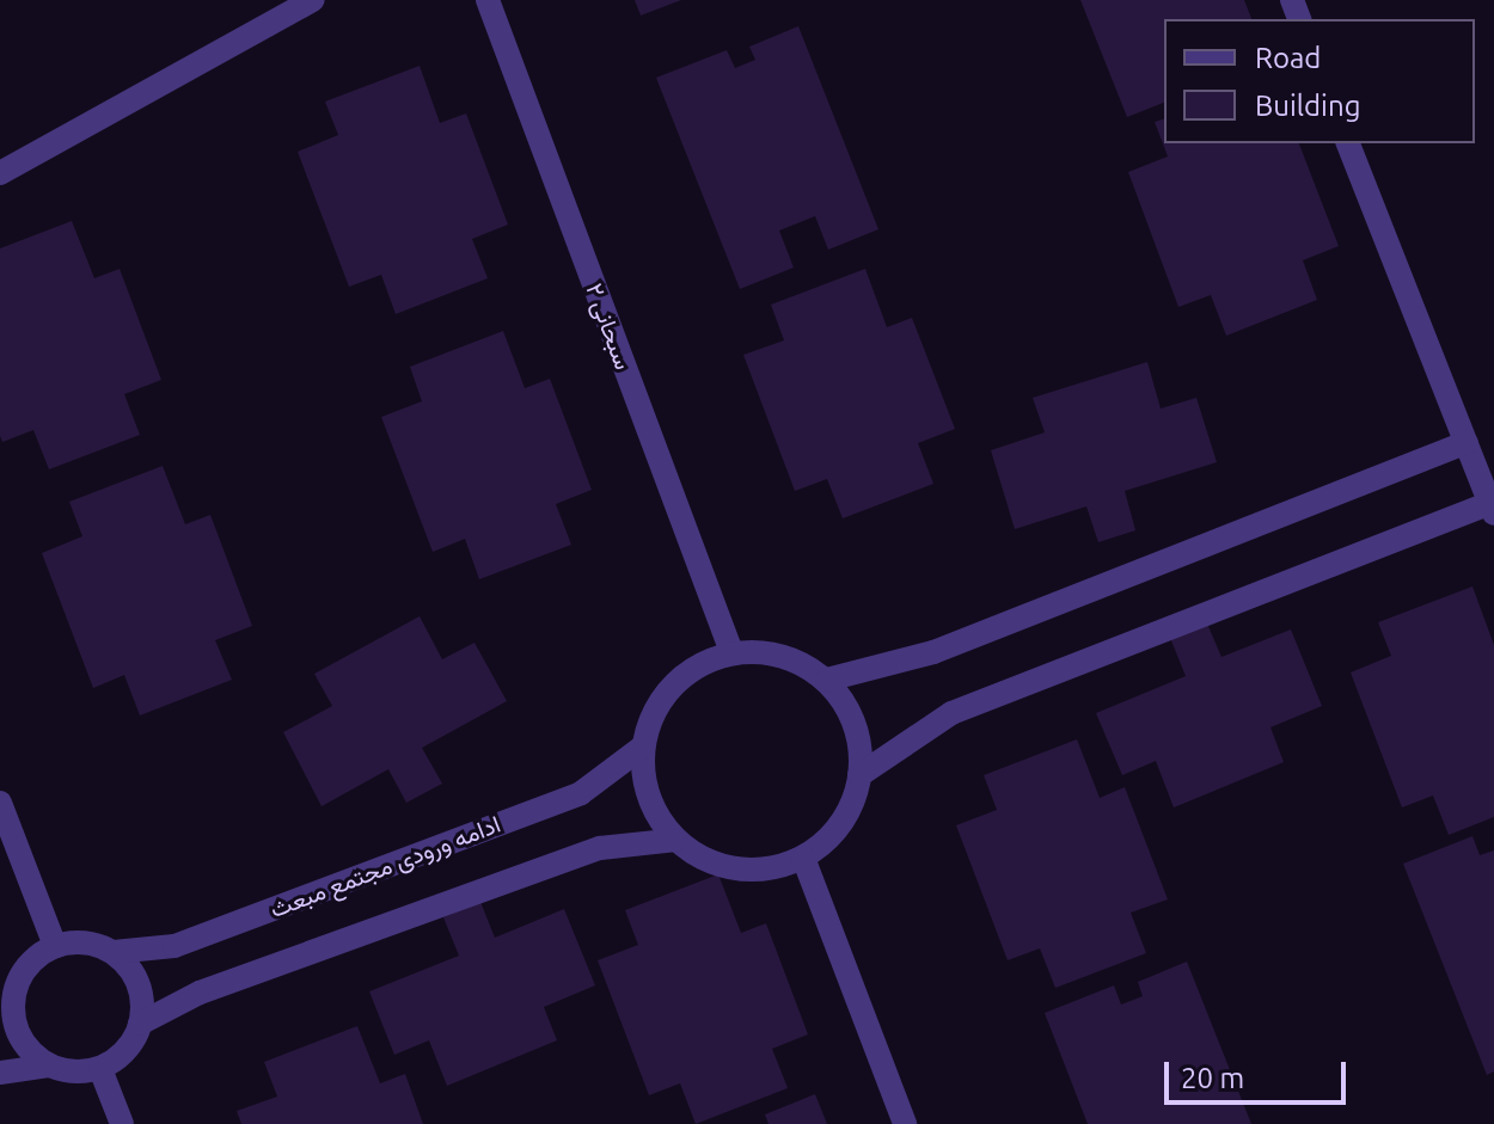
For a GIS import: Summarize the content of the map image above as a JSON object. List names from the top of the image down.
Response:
{
  "streets": {
    "street": ["سبحانی ۲", "ادامه ورودی مجتمع مبعث"]
  },
  "crossings": [
    ["سبحانی ۲", "ادامه ورودی مجتمع مبعث"]
  ],
  "legend": ["Road", "Building"],
  "scale_bar": "20 m"
}
